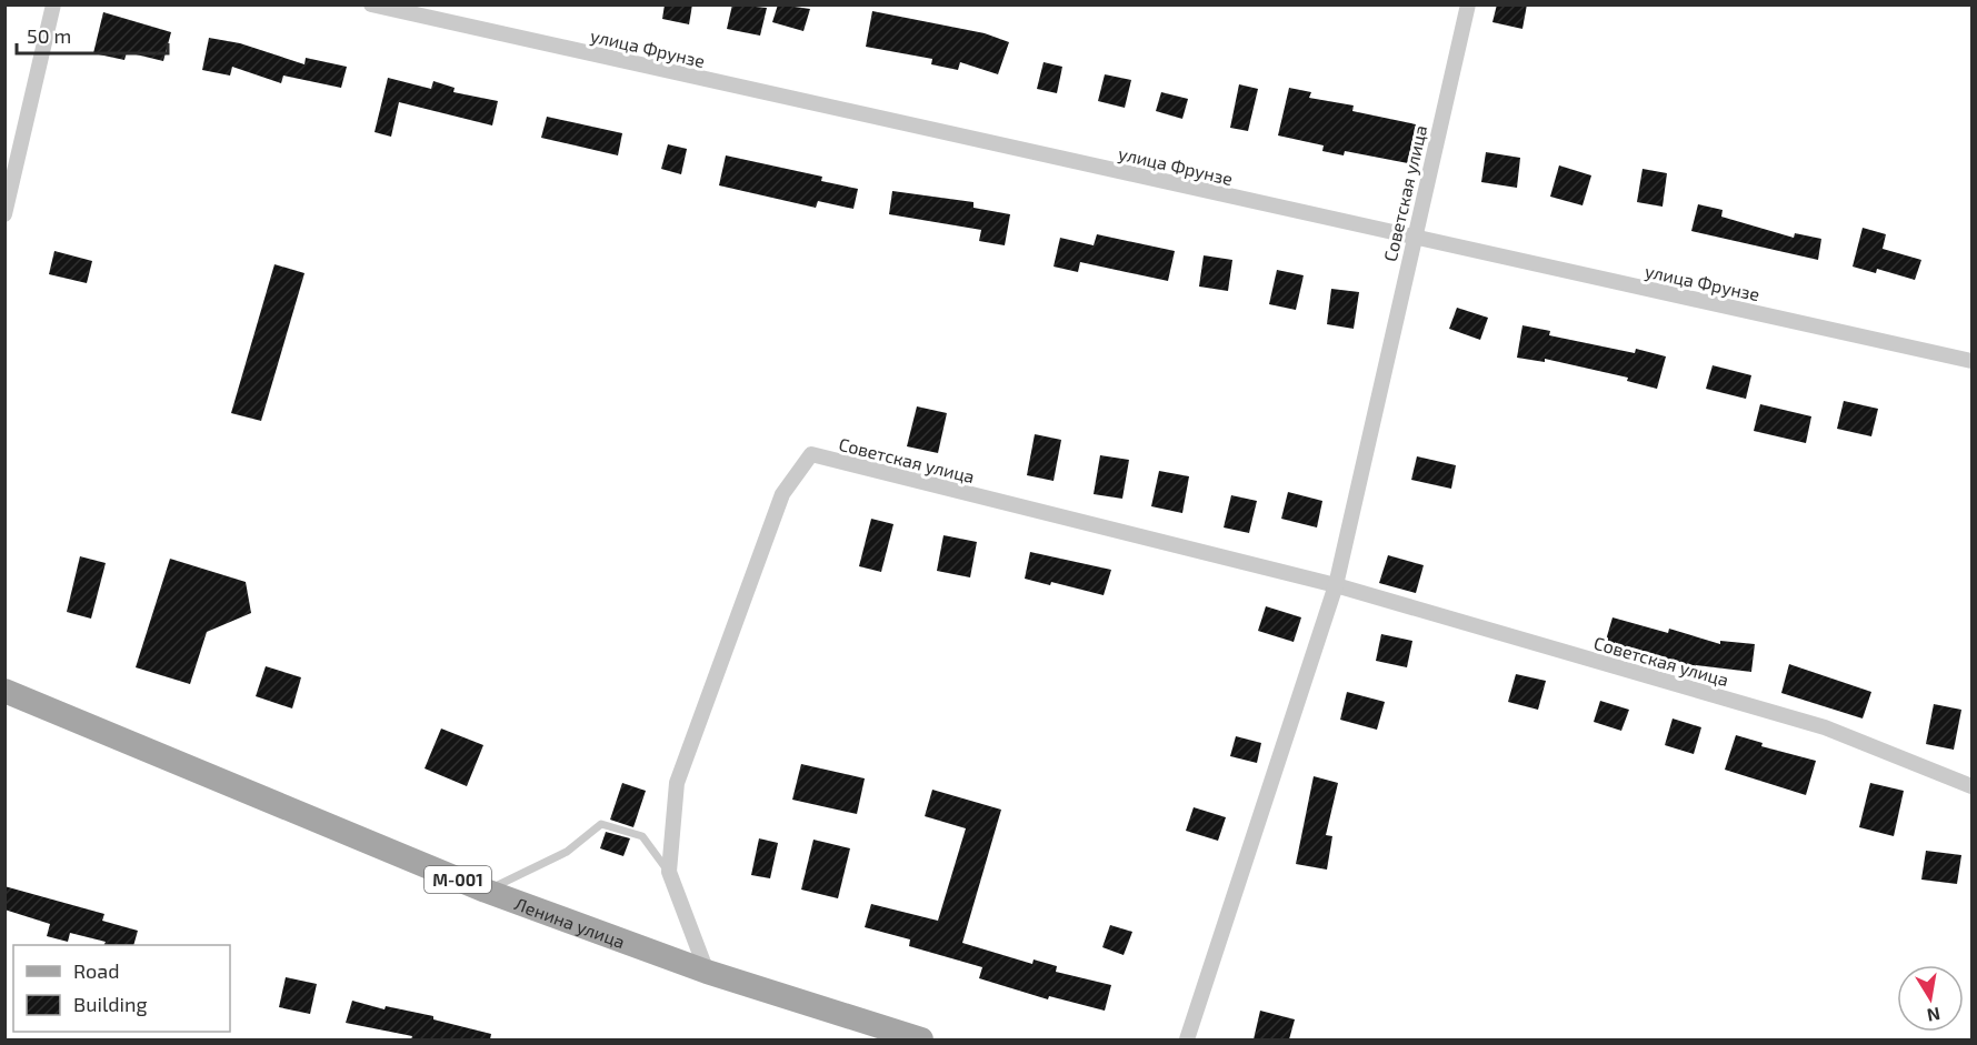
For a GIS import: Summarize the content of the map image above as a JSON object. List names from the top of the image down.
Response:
{
  "streets": {
    "main road": ["М-001", "Ленина улица"],
    "street": ["улица Фрунзе", "Советская улица"]
  },
  "crossings": [
    ["улица Фрунзе", "Советская улица"],
    ["Советская улица", "Ленина улица"]
  ],
  "legend": ["Road", "Building"],
  "scale_bar": "50 m",
  "north": "bottom"
}
